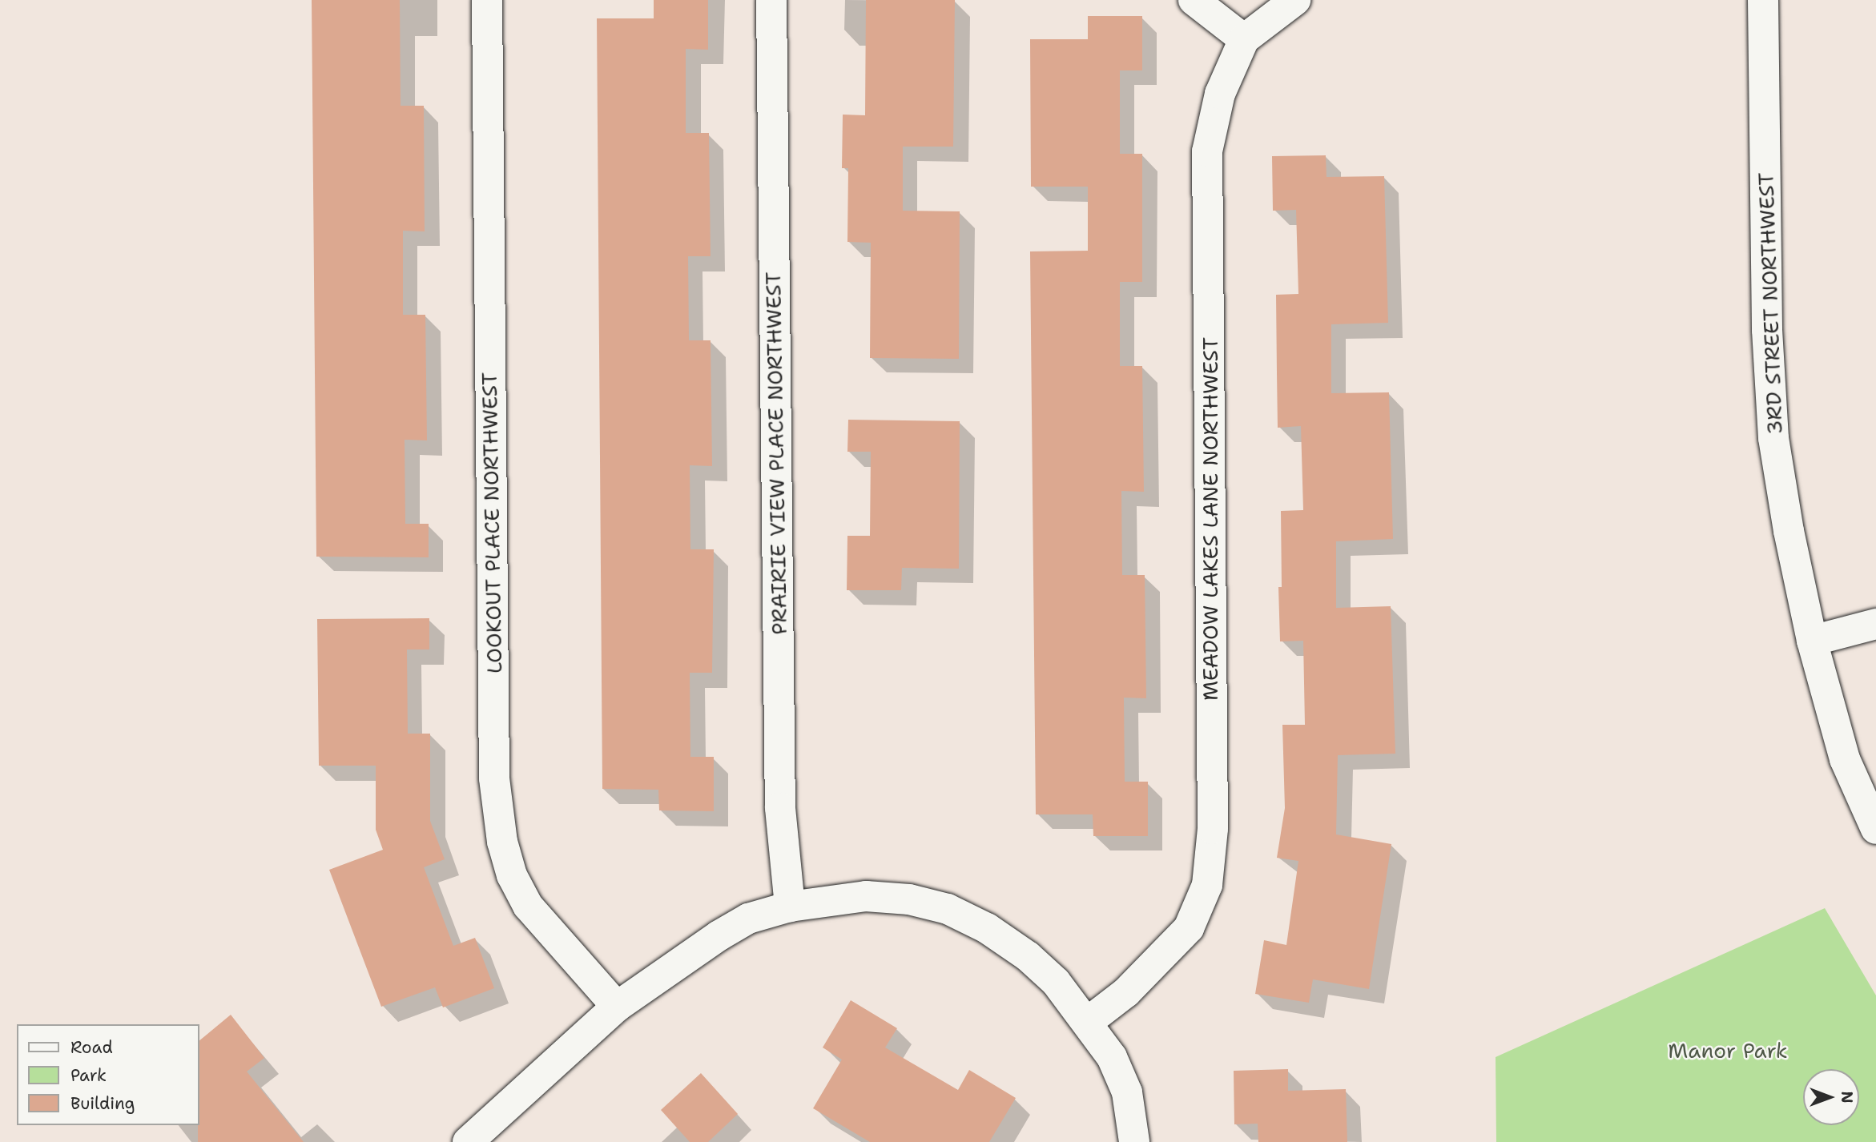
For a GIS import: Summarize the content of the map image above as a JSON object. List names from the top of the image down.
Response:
{
  "streets": {
    "street": [
      "3RD STREET NORTHWEST",
      "PRAIRIE VIEW PLACE NORTHWEST",
      "MEADOW LAKES LANE NORTHWEST",
      "LOOKOUT PLACE NORTHWEST"
    ]
  },
  "parks": ["Manor Park"],
  "legend": ["Road", "Park", "Building"],
  "north": "right"
}
